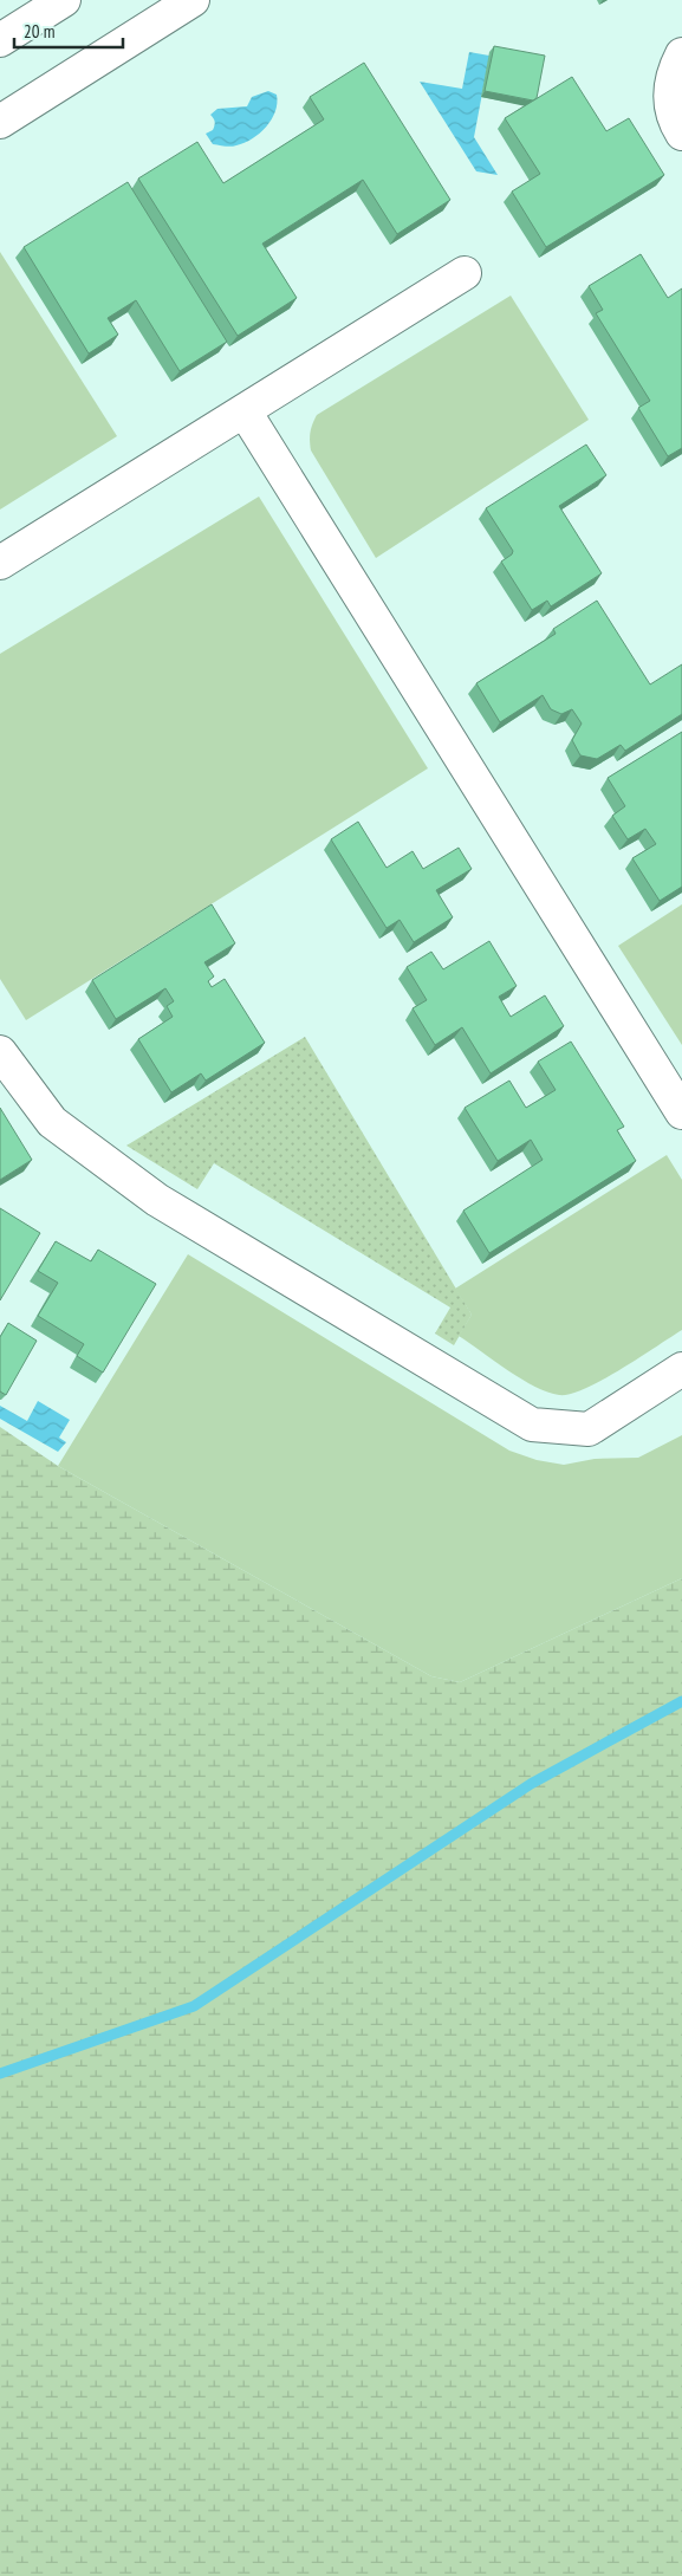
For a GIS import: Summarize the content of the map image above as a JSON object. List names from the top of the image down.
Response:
{
  "scale_bar": "20 m"
}
